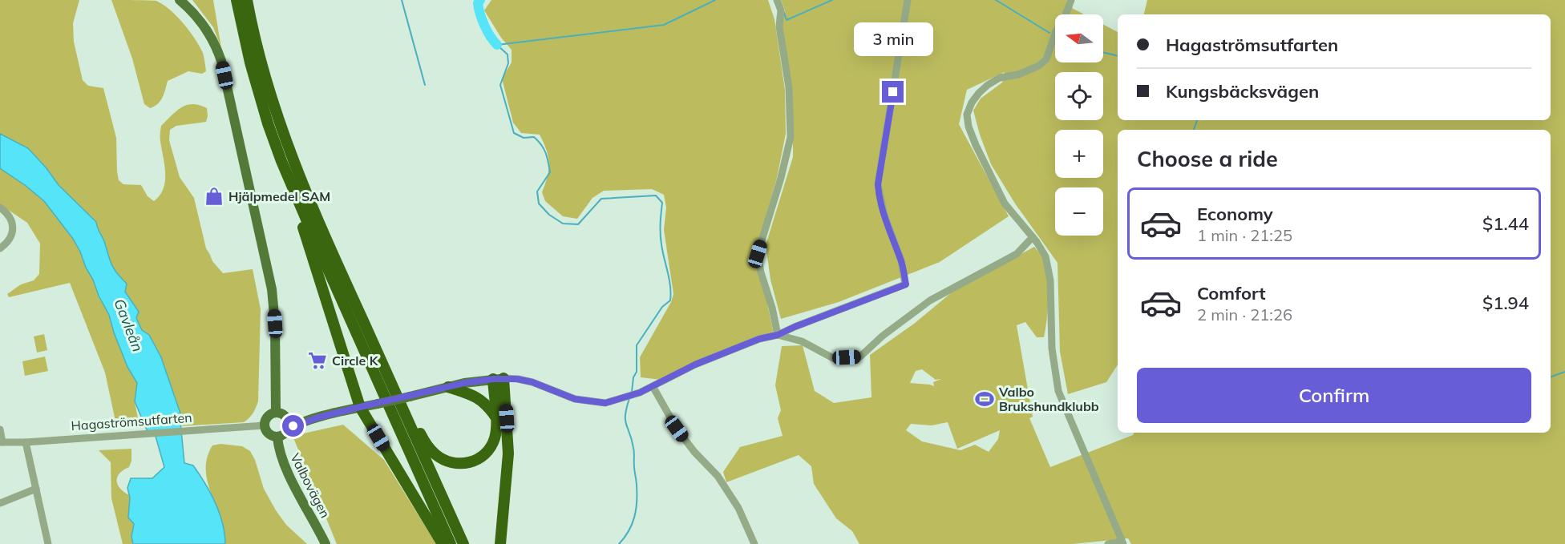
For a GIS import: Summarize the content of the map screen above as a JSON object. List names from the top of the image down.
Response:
{
  "streets": {
    "main road": ["Valbovägen"],
    "street": ["Hagaströmsutfarten"]
  },
  "crossings": [
    ["Hagaströmsutfarten", "Valbovägen"]
  ],
  "water": ["Gavleån"],
  "places": {
    "shop": ["Hjälpmedel SAM"],
    "supermarket": ["Circle K"],
    "sports": ["Valbo Brukshundklubb"]
  },
  "north": "left",
  "page": {
    "map_buttons": ["+", "−"],
    "banner": ["Hagaströmsutfarten", "Kungsbäcksvägen"],
    "bubble": "3 min",
    "heading": "Choose a ride",
    "list": [
      {
        "name": "Economy",
        "note": "1 min · 21:25",
        "value": "$1.44"
      },
      {
        "name": "Comfort",
        "note": "2 min · 21:26",
        "value": "$1.94"
      }
    ],
    "buttons": "Confirm"
  }
}
